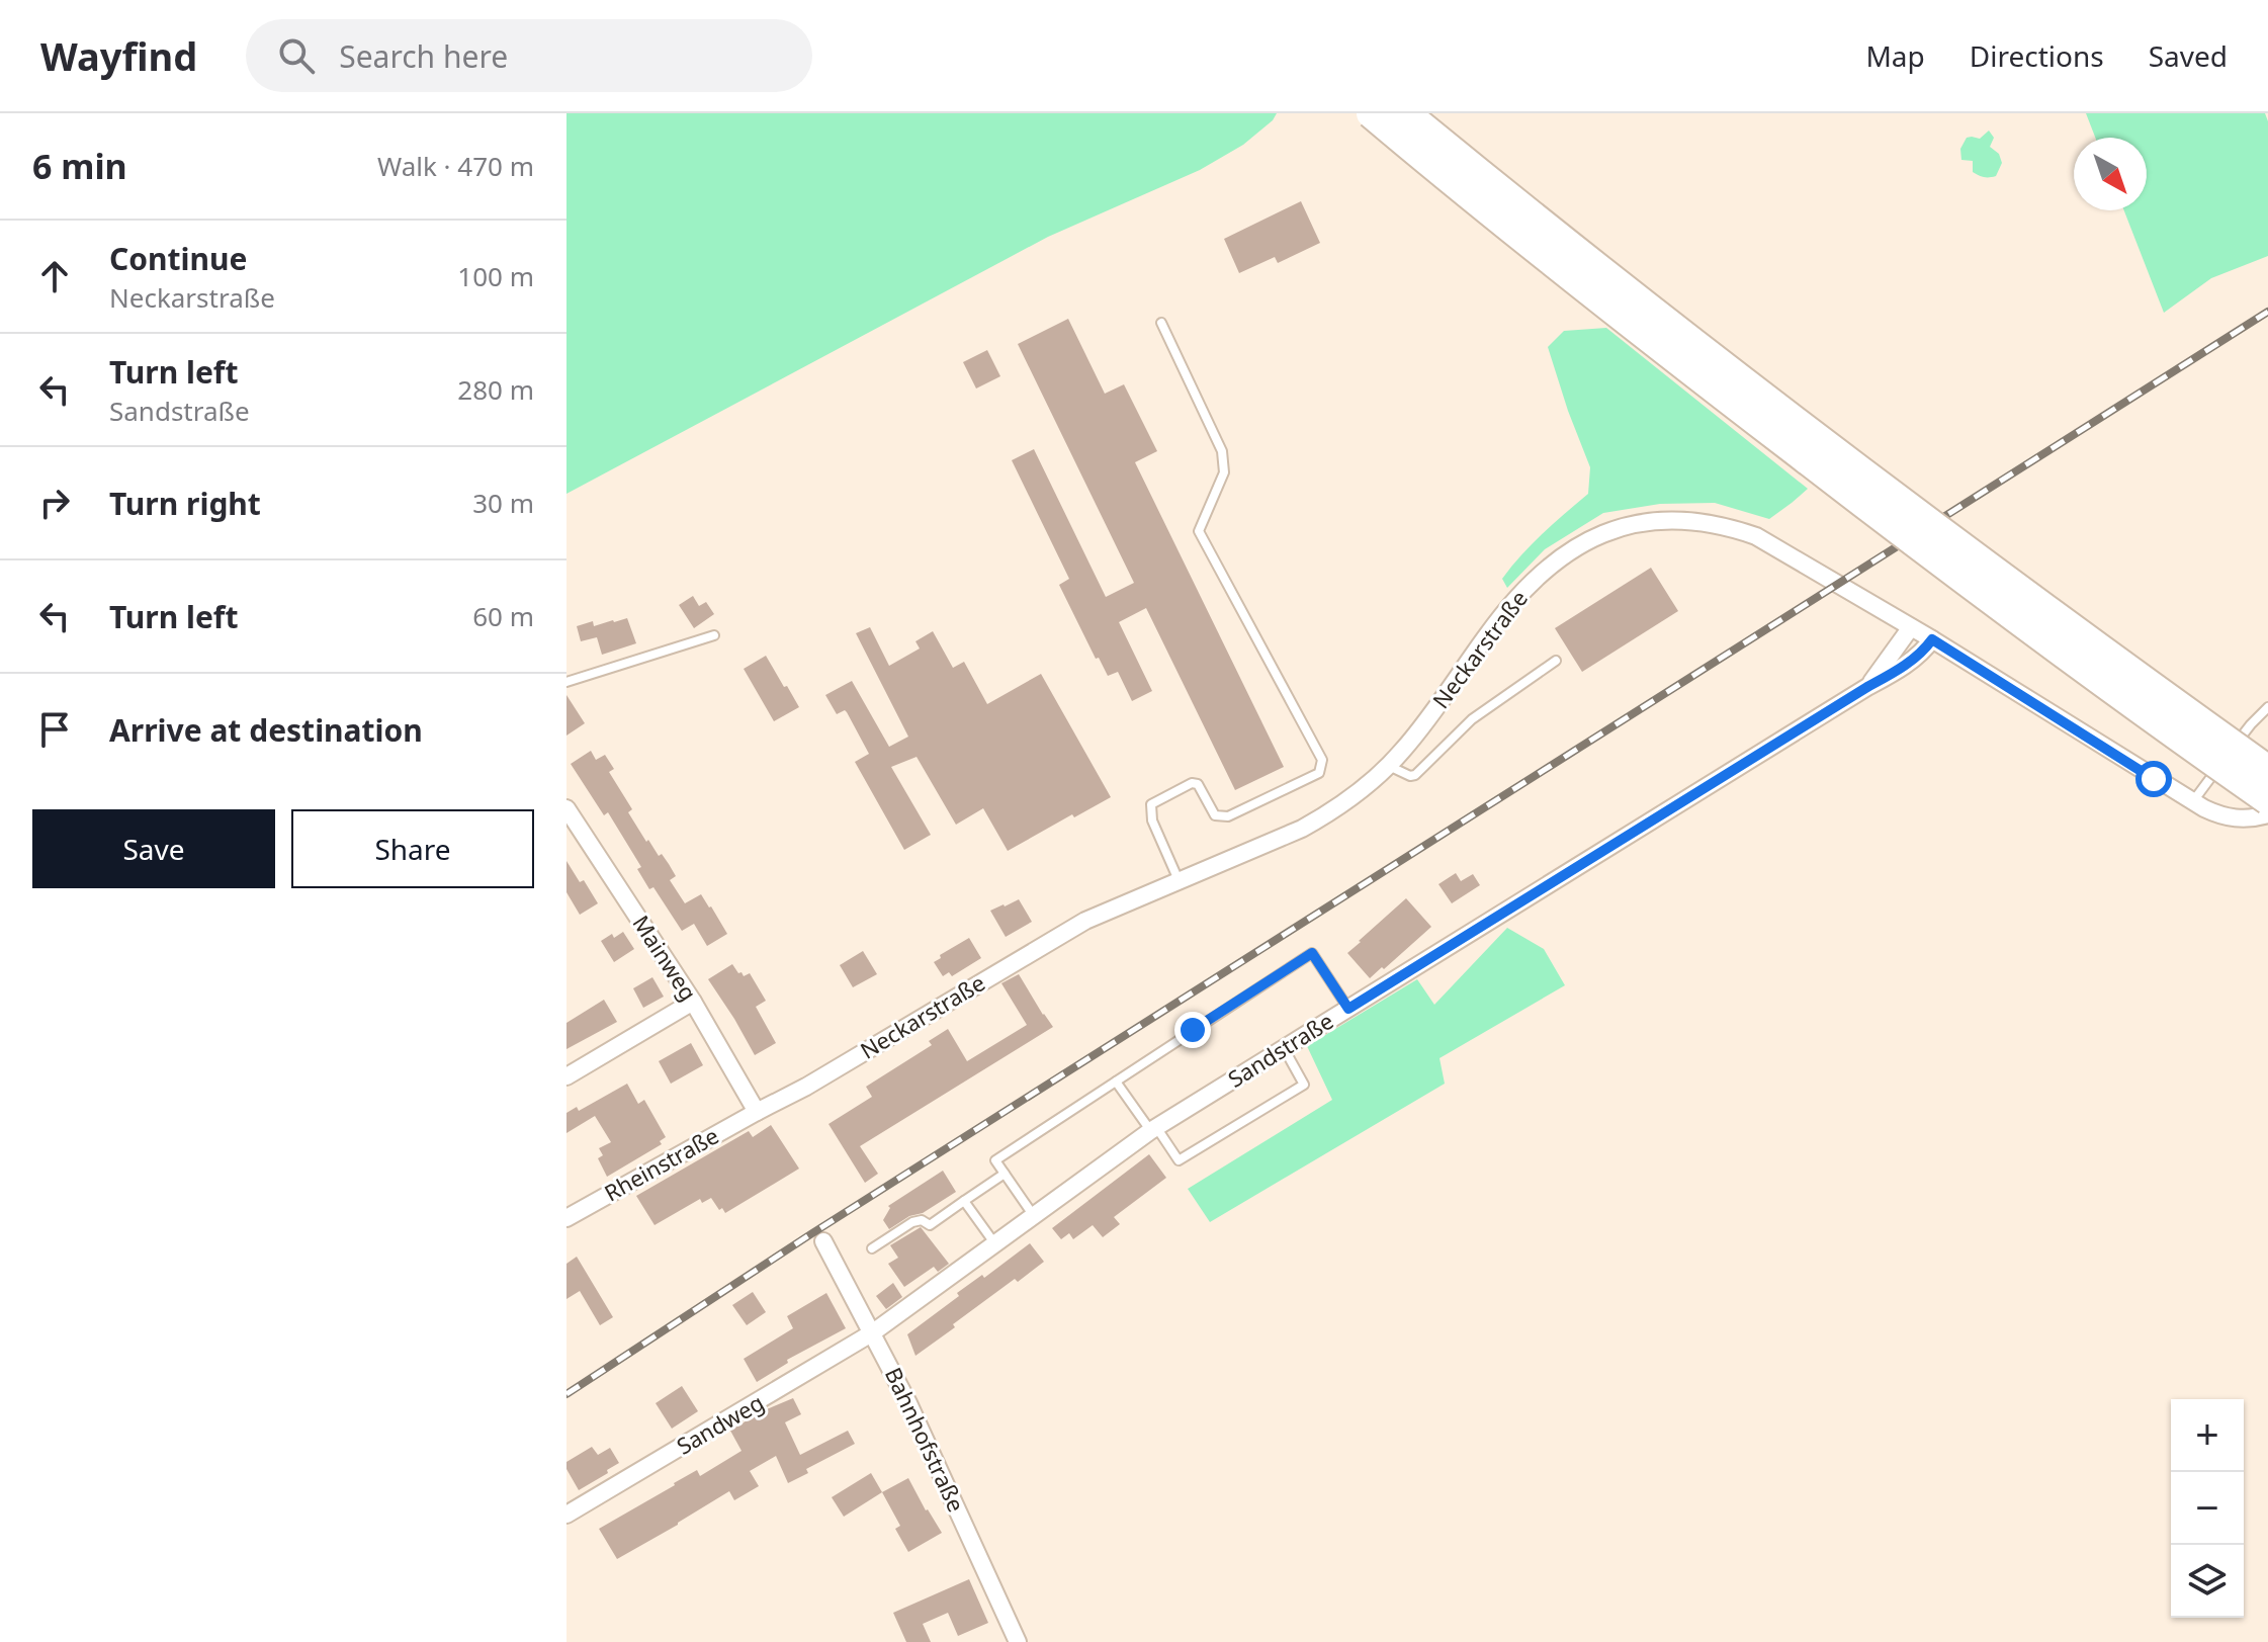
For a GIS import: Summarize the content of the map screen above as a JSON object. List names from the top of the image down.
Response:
{
  "streets": {
    "street": [
      "Neckarstraße",
      "Mainweg",
      "Sandstraße",
      "Rheinstraße",
      "Sandweg",
      "Bahnhofstraße"
    ]
  },
  "crossings": [
    ["Neckarstraße", "Mainweg"],
    ["Neckarstraße", "Sandstraße"],
    ["Neckarstraße", "Rheinstraße"],
    ["Mainweg", "Rheinstraße"],
    ["Sandstraße", "Sandweg"],
    ["Sandstraße", "Bahnhofstraße"],
    ["Sandweg", "Bahnhofstraße"]
  ],
  "north": "bottom right",
  "page": {
    "header": "Wayfind",
    "search": "Search here",
    "nav": ["Map", "Directions", "Saved"],
    "heading": ["6 min", "Walk · 470 m"],
    "list": [
      ["Continue", "Neckarstraße", "100 m"],
      ["Turn left", "Sandstraße", "280 m"],
      ["Turn right", "30 m"],
      ["Turn left", "60 m"],
      "Arrive at destination"
    ],
    "buttons": ["Save", "Share"],
    "map_buttons": ["+", "−"]
  }
}
